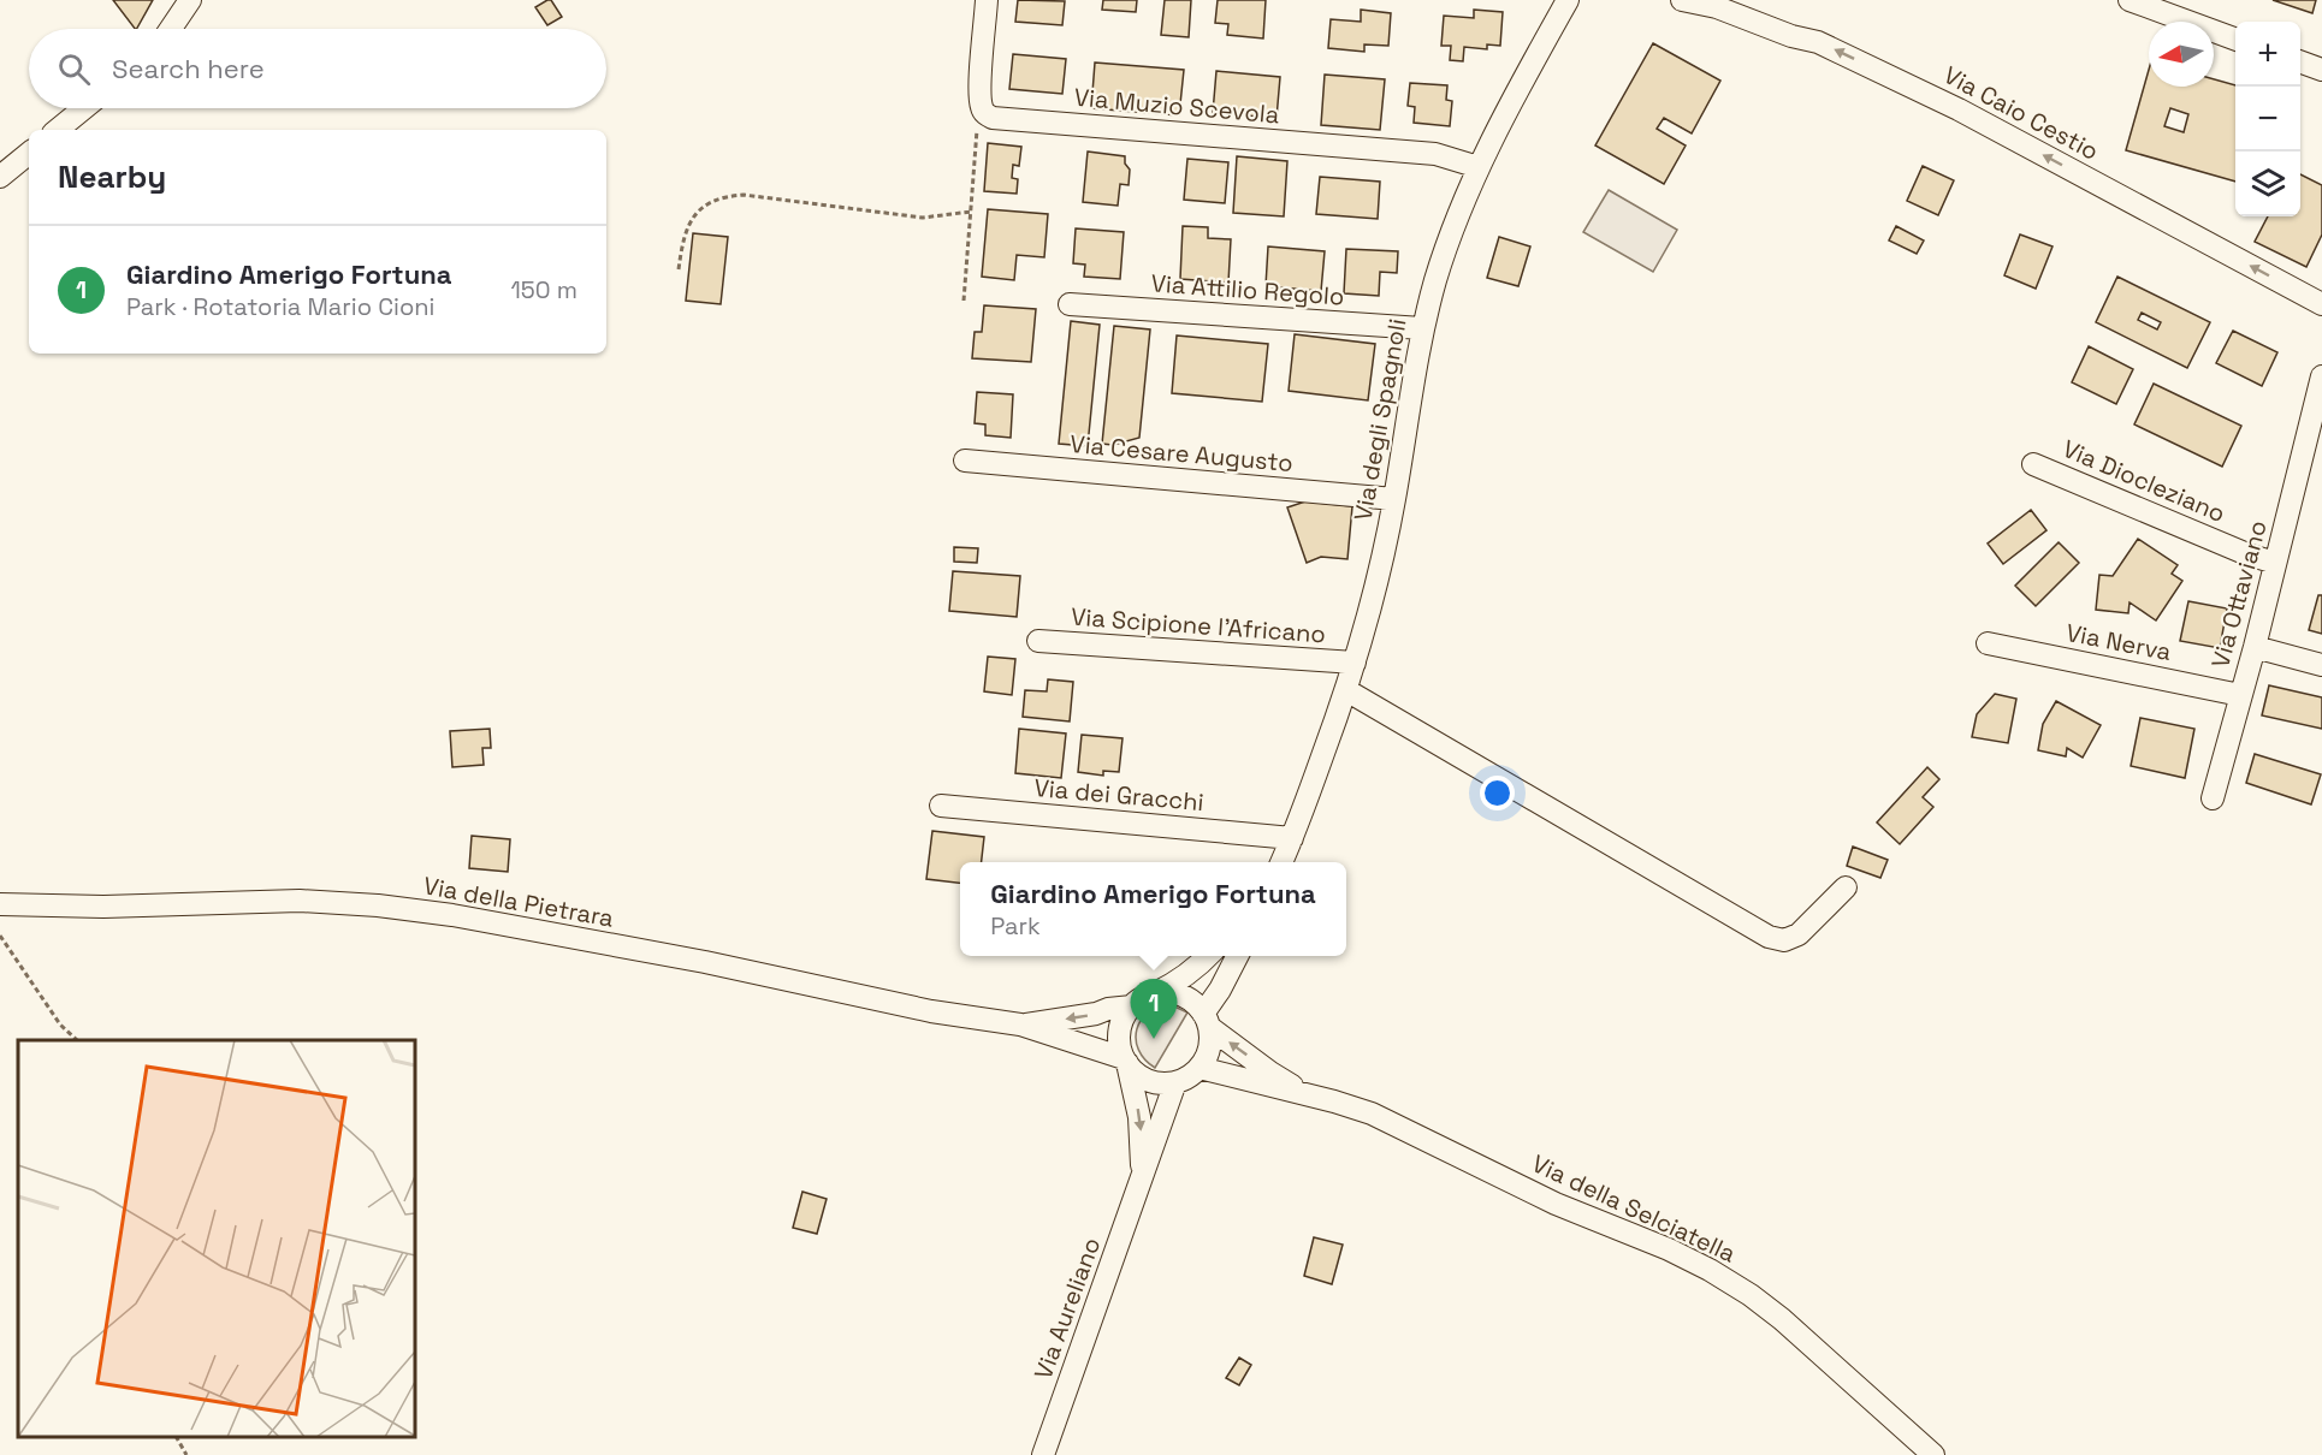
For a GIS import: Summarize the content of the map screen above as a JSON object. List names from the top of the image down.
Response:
{
  "streets": {
    "street": [
      "Via Muzio Scevola",
      "Via Caio Cestio",
      "Via Attilio Regolo",
      "Via degli Spagnoli",
      "Via Cesare Augusto",
      "Via Diocleziano",
      "Via Ottaviano",
      "Via Scipione l'Africano",
      "Via Nerva",
      "Via dei Gracchi",
      "Via della Pietrara",
      "Via della Selciatella",
      "Via Aureliano"
    ]
  },
  "crossings": [
    ["Via Muzio Scevola", "Via degli Spagnoli"],
    ["Via Attilio Regolo", "Via degli Spagnoli"],
    ["Via degli Spagnoli", "Via Cesare Augusto"],
    ["Via degli Spagnoli", "Via Scipione l'Africano"],
    ["Via degli Spagnoli", "Via dei Gracchi"],
    ["Via Diocleziano", "Via Ottaviano"],
    ["Via Ottaviano", "Via Nerva"],
    ["Via della Pietrara", "Via della Selciatella"],
    ["Via della Pietrara", "Via Aureliano"],
    ["Via della Selciatella", "Via Aureliano"]
  ],
  "one_way": ["Via Caio Cestio"],
  "north": "left",
  "page": {
    "map_buttons": ["+", "−"],
    "search": "Search here",
    "heading": "Nearby",
    "list": [
      {
        "mark": "1",
        "name": "Giardino Amerigo Fortuna",
        "note": "Park · Rotatoria Mario Cioni",
        "value": "150 m"
      }
    ],
    "popup": ["Giardino Amerigo Fortuna", "Park"],
    "pins": "1"
  }
}
